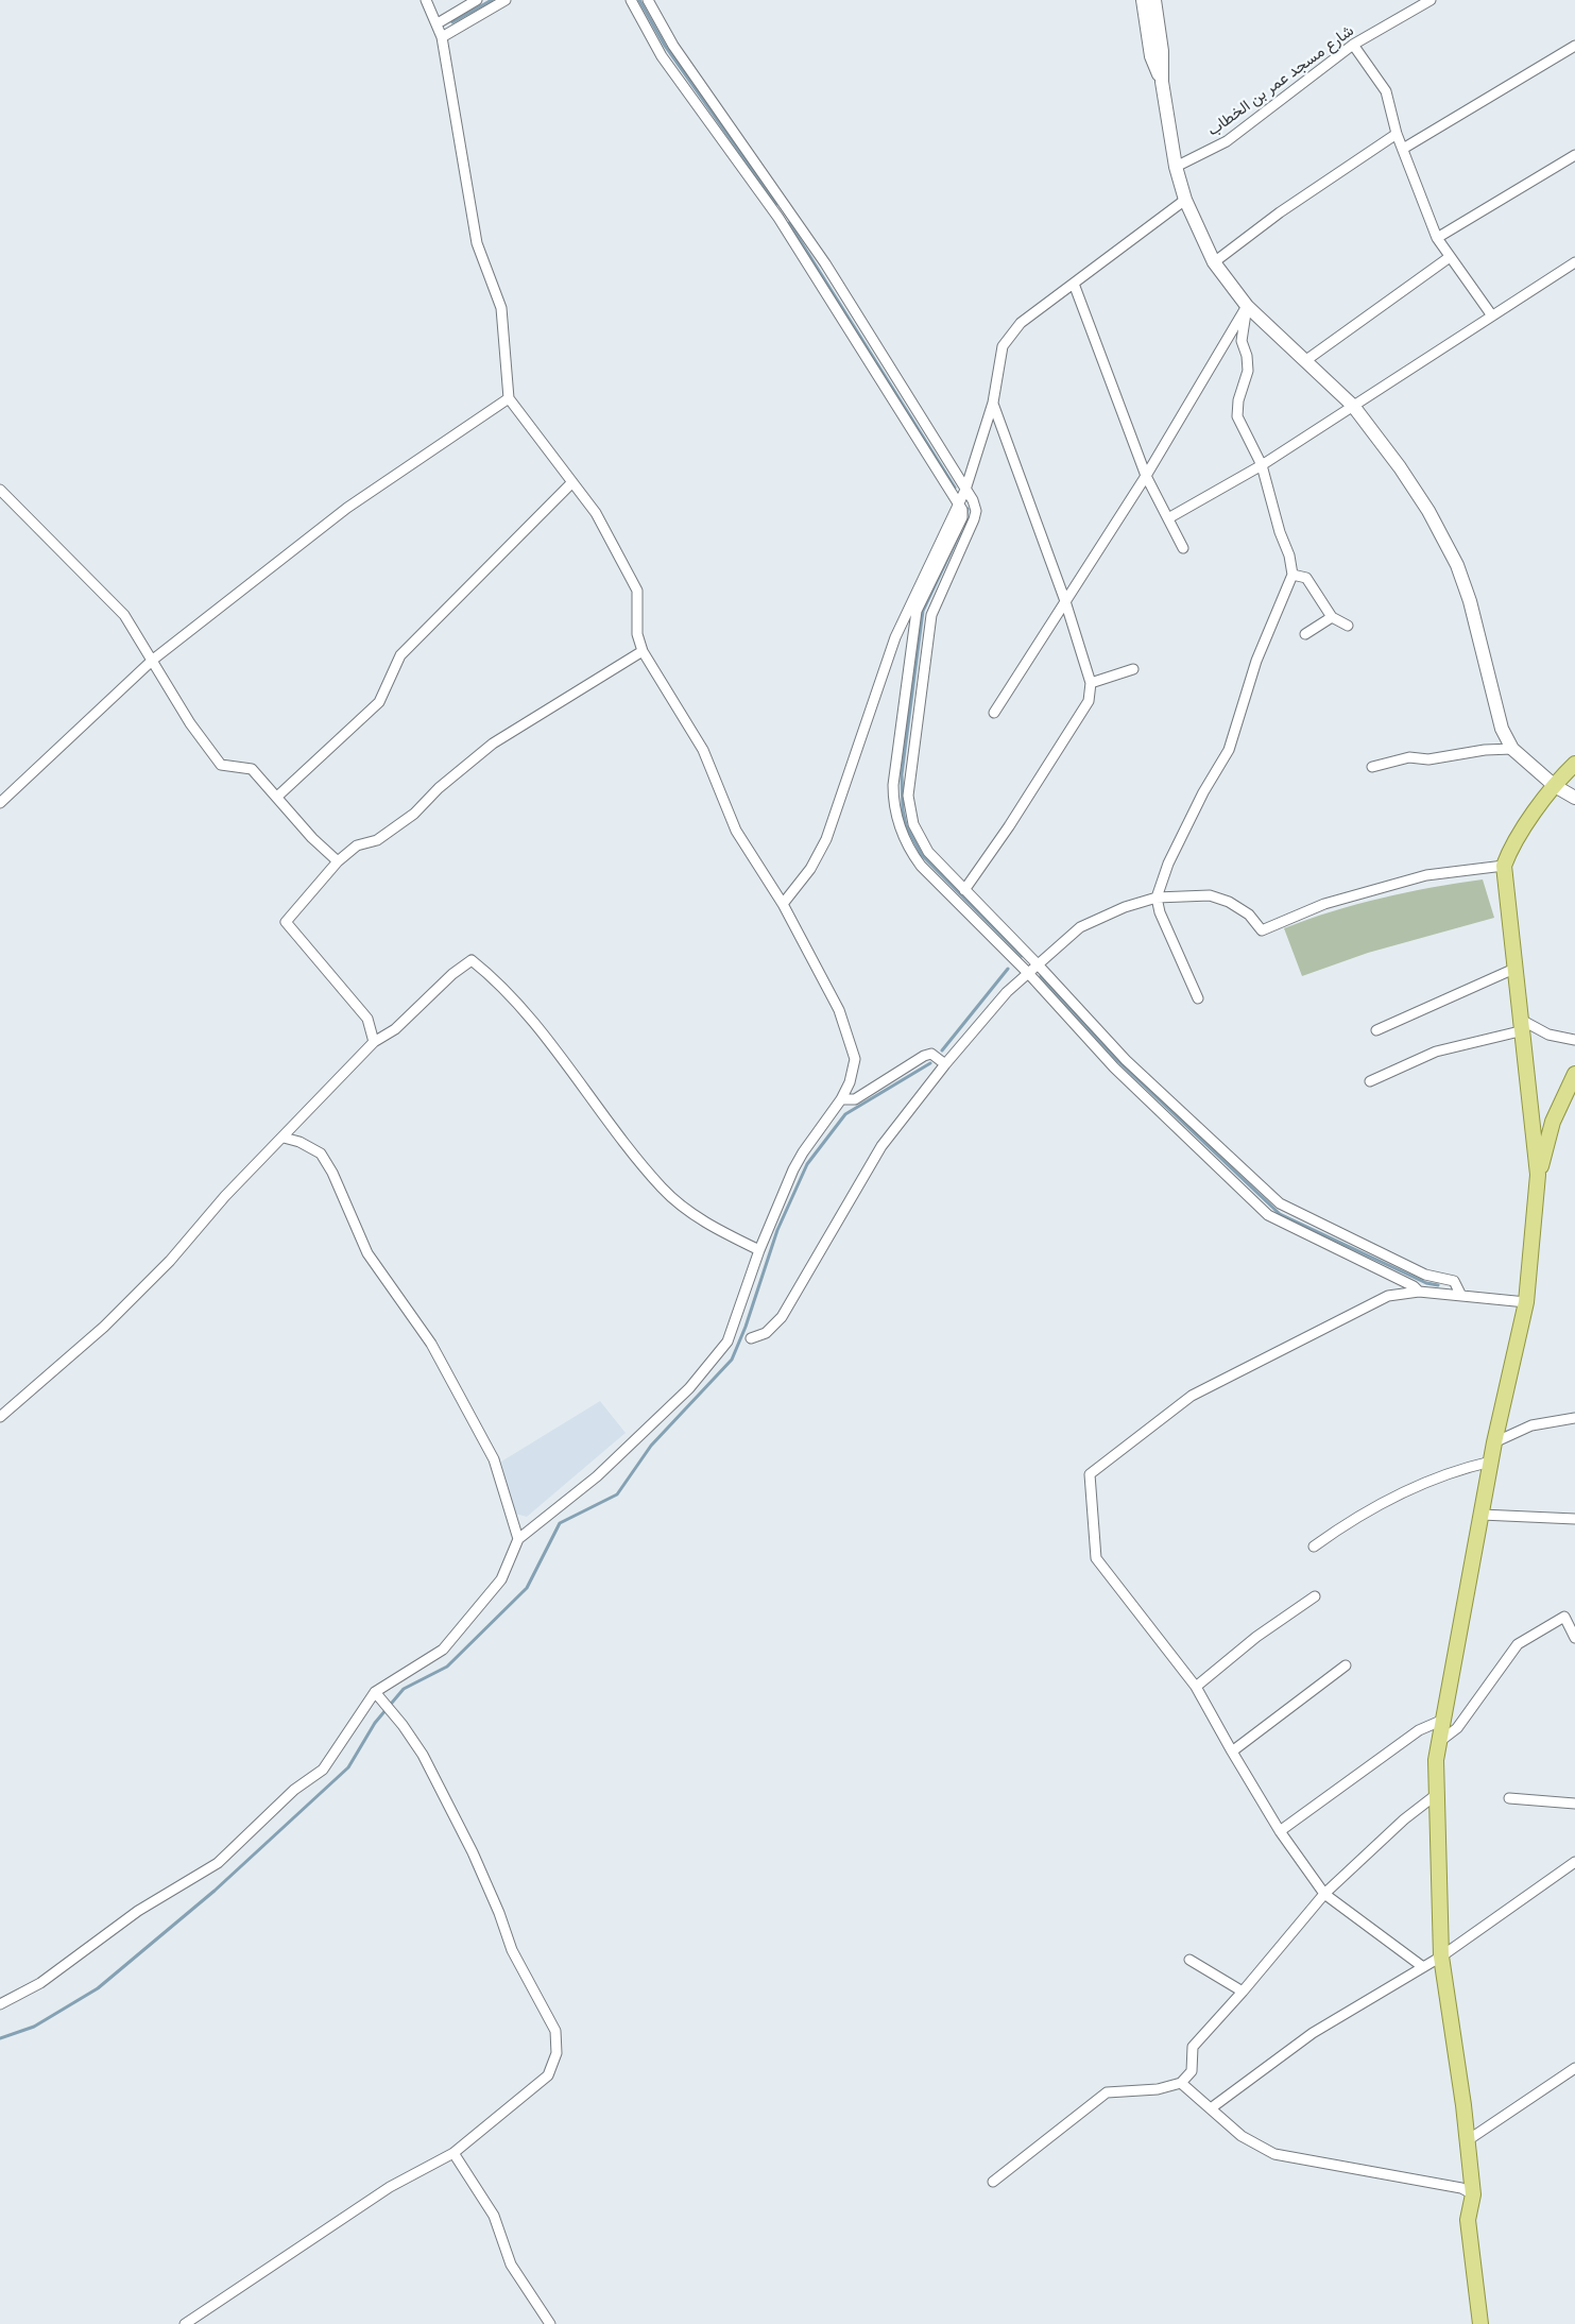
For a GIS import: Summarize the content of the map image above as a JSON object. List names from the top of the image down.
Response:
{
  "streets": {
    "street": ["شارع مسجد عمر بن الخطاب"]
  }
}
